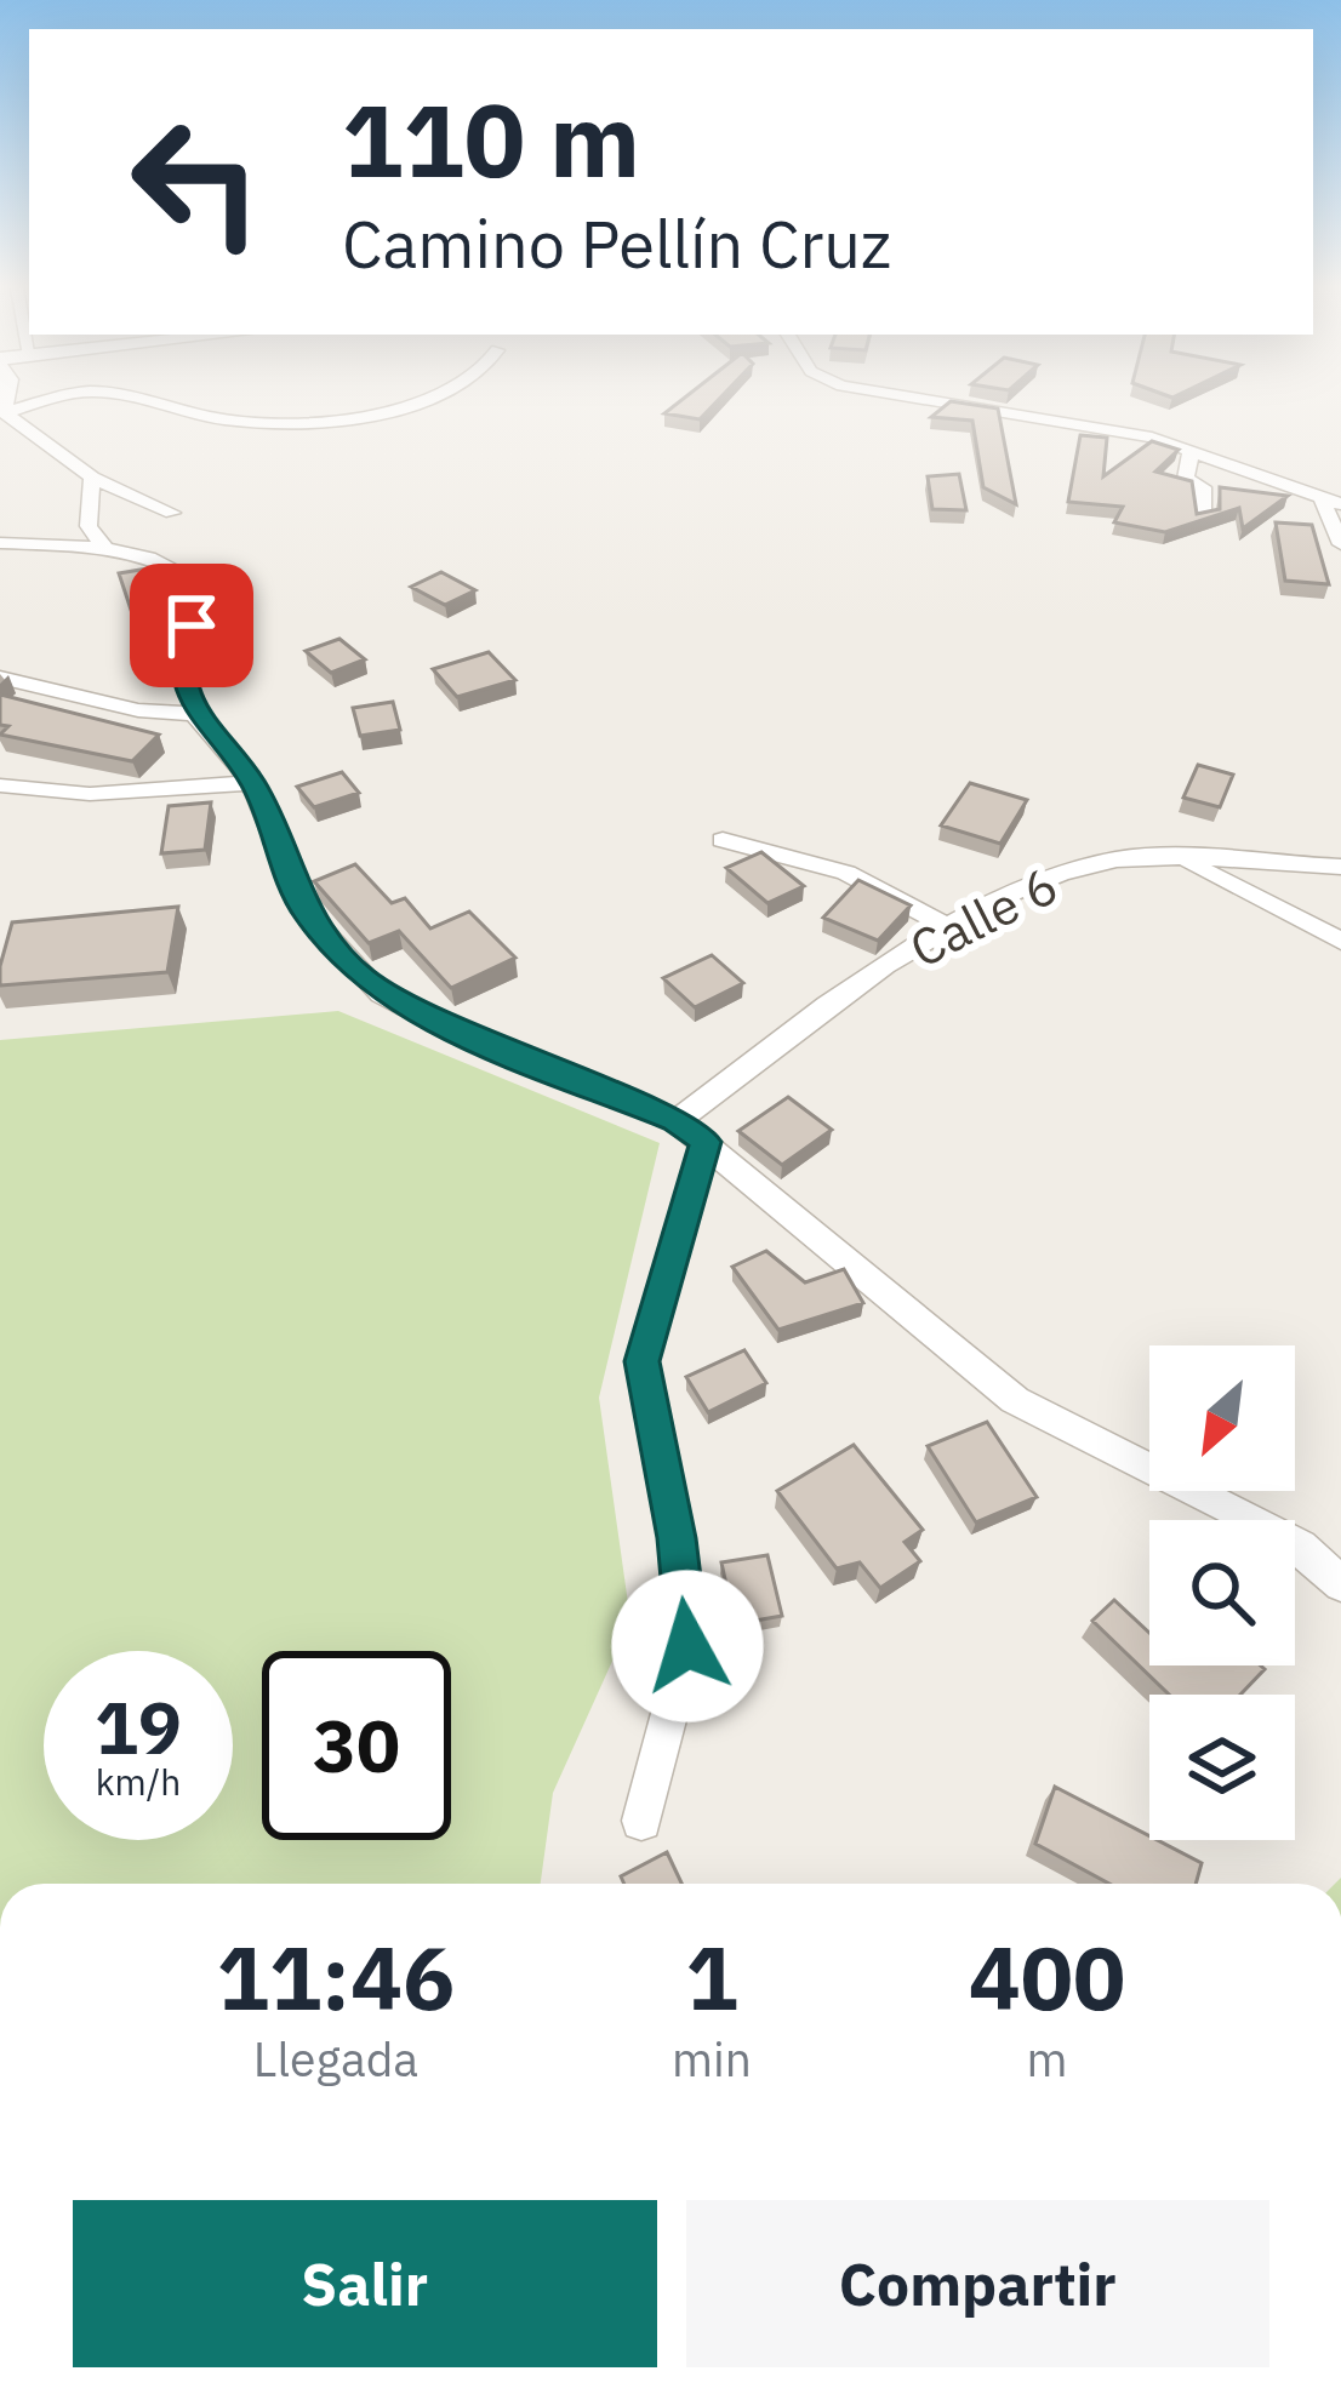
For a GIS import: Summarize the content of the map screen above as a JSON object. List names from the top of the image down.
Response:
{
  "streets": {
    "street": ["Calle 6"]
  },
  "north": "bottom left",
  "page": {
    "turn": ["110 m", "Camino Pellín Cruz"],
    "speed": "19 km/h",
    "limit": "30",
    "eta": [
      "11:46",
      "Llegada",
      "1",
      "min",
      "400",
      "m"
    ],
    "buttons": ["Salir", "Compartir"]
  }
}
